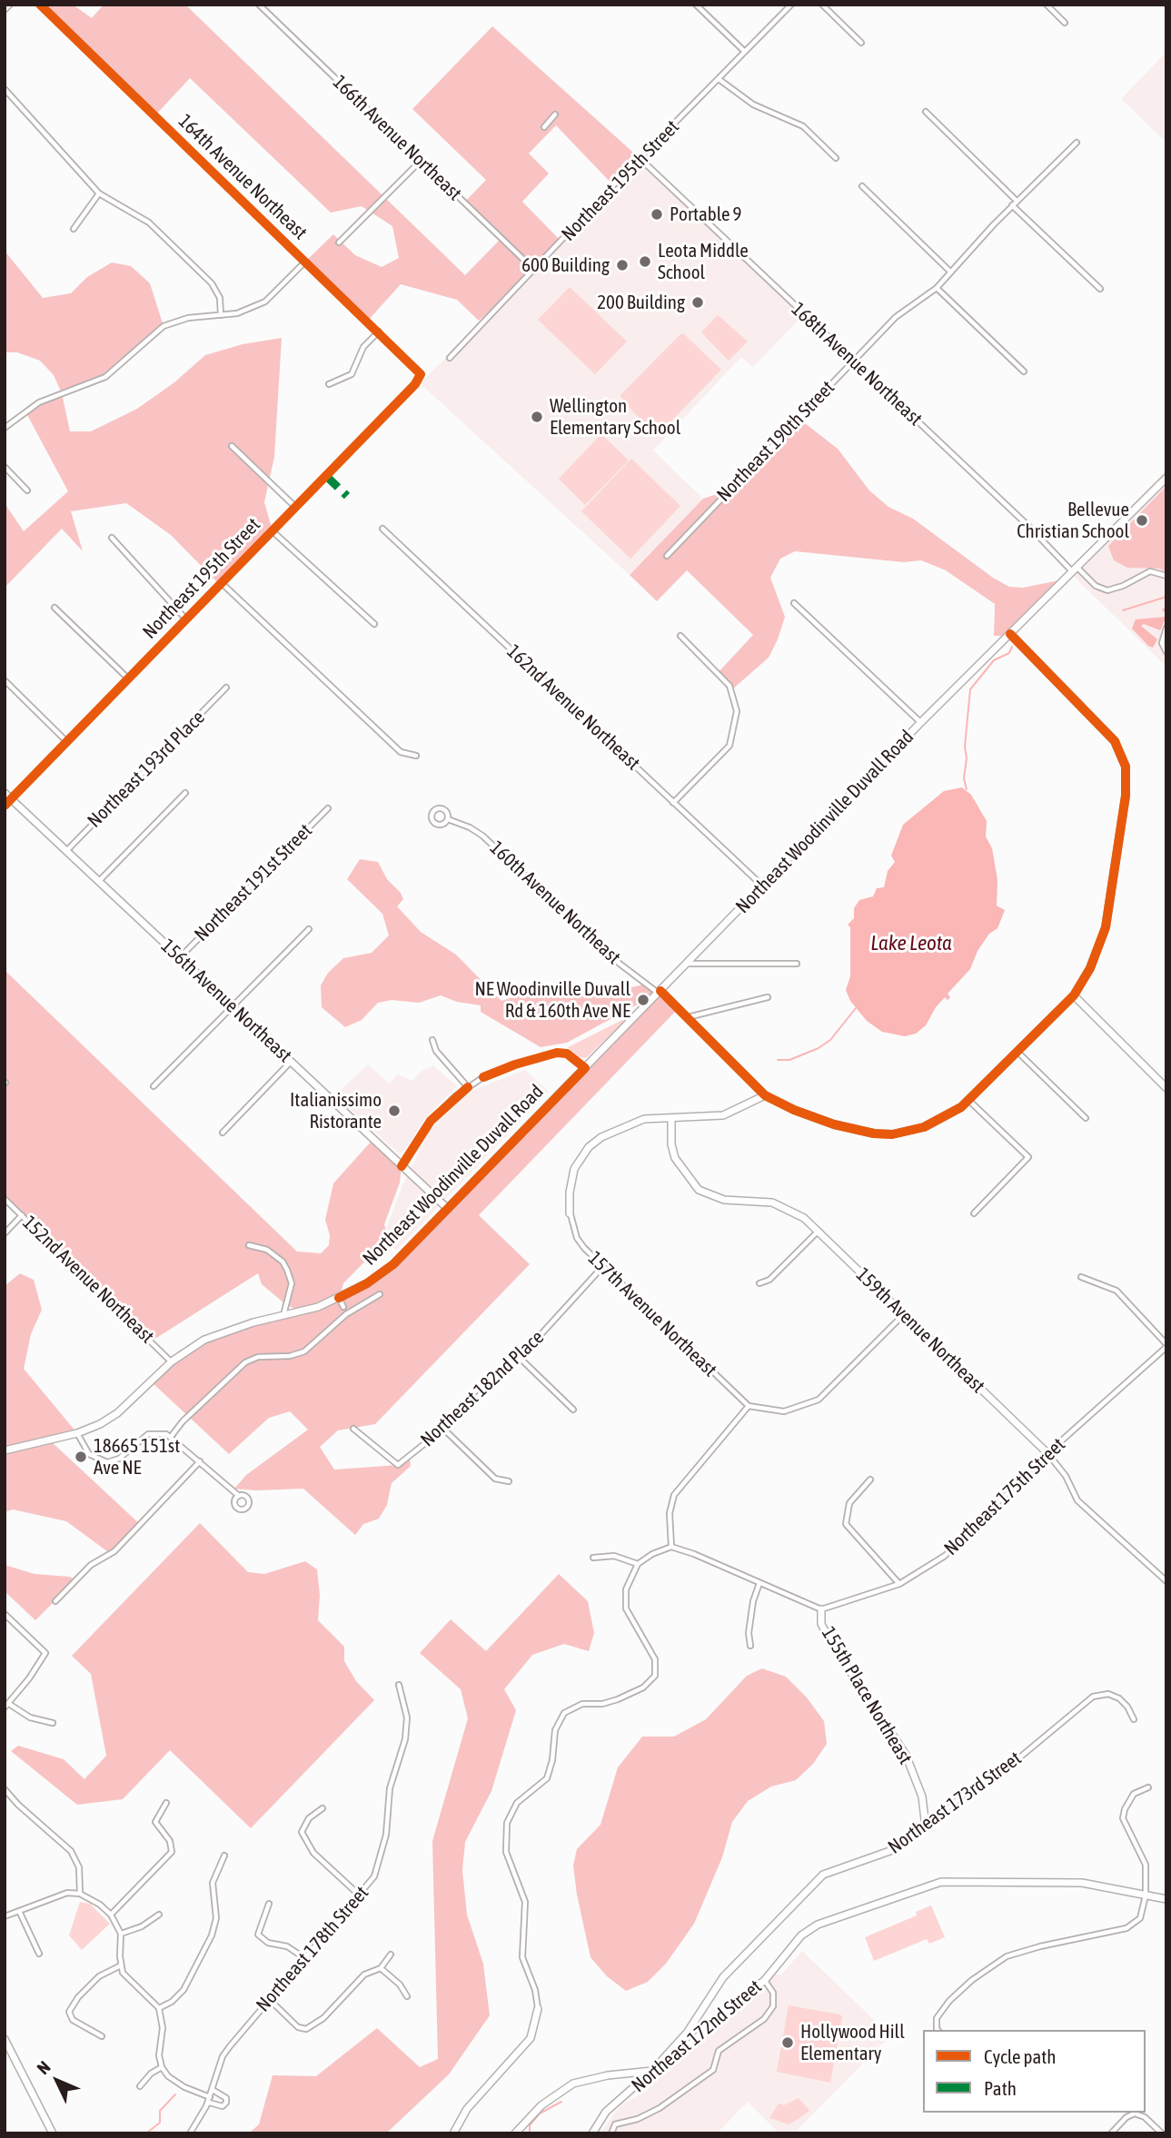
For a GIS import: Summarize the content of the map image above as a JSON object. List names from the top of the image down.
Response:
{
  "streets": {
    "street": [
      "166th Avenue Northeast",
      "164th Avenue Northeast",
      "Northeast 195th Street",
      "168th Avenue Northeast",
      "Northeast 190th Street",
      "162nd Avenue Northeast",
      "Northeast 193rd Place",
      "Northeast Woodinville Duvall Road",
      "Northeast 191st Street",
      "160th Avenue Northeast",
      "156th Avenue Northeast",
      "152nd Avenue Northeast",
      "157th Avenue Northeast",
      "159th Avenue Northeast",
      "Northeast 182nd Place",
      "Northeast 175th Street",
      "155th Place Northeast",
      "Northeast 173rd Street",
      "Northeast 178th Street",
      "Northeast 172nd Street"
    ]
  },
  "crossings": [
    ["166th Avenue Northeast", "Northeast 195th Street"],
    ["164th Avenue Northeast", "Northeast 195th Street"],
    ["Northeast 195th Street", "168th Avenue Northeast"],
    ["Northeast 195th Street", "156th Avenue Northeast"],
    ["168th Avenue Northeast", "Northeast 190th Street"],
    ["168th Avenue Northeast", "Northeast Woodinville Duvall Road"],
    ["162nd Avenue Northeast", "Northeast Woodinville Duvall Road"],
    ["Northeast 193rd Place", "156th Avenue Northeast"],
    ["Northeast Woodinville Duvall Road", "160th Avenue Northeast"],
    ["Northeast Woodinville Duvall Road", "156th Avenue Northeast"],
    ["Northeast Woodinville Duvall Road", "152nd Avenue Northeast"],
    ["Northeast 191st Street", "156th Avenue Northeast"],
    ["157th Avenue Northeast", "Northeast 182nd Place"],
    ["159th Avenue Northeast", "Northeast 175th Street"],
    ["Northeast 175th Street", "155th Place Northeast"],
    ["155th Place Northeast", "Northeast 173rd Street"],
    ["Northeast 173rd Street", "Northeast 172nd Street"]
  ],
  "water": ["Lake Leota"],
  "places": [
    "Portable 9",
    "Leota Middle School",
    "600 Building",
    "200 Building",
    "Wellington Elementary School",
    "Bellevue Christian School",
    "NE Woodinville Duvall Rd & 160th Ave NE",
    "Italianissimo Ristorante",
    "18665 151st Ave NE",
    "Hollywood Hill Elementary"
  ],
  "legend": ["Cycle path", "Path"],
  "north": "top left"
}
